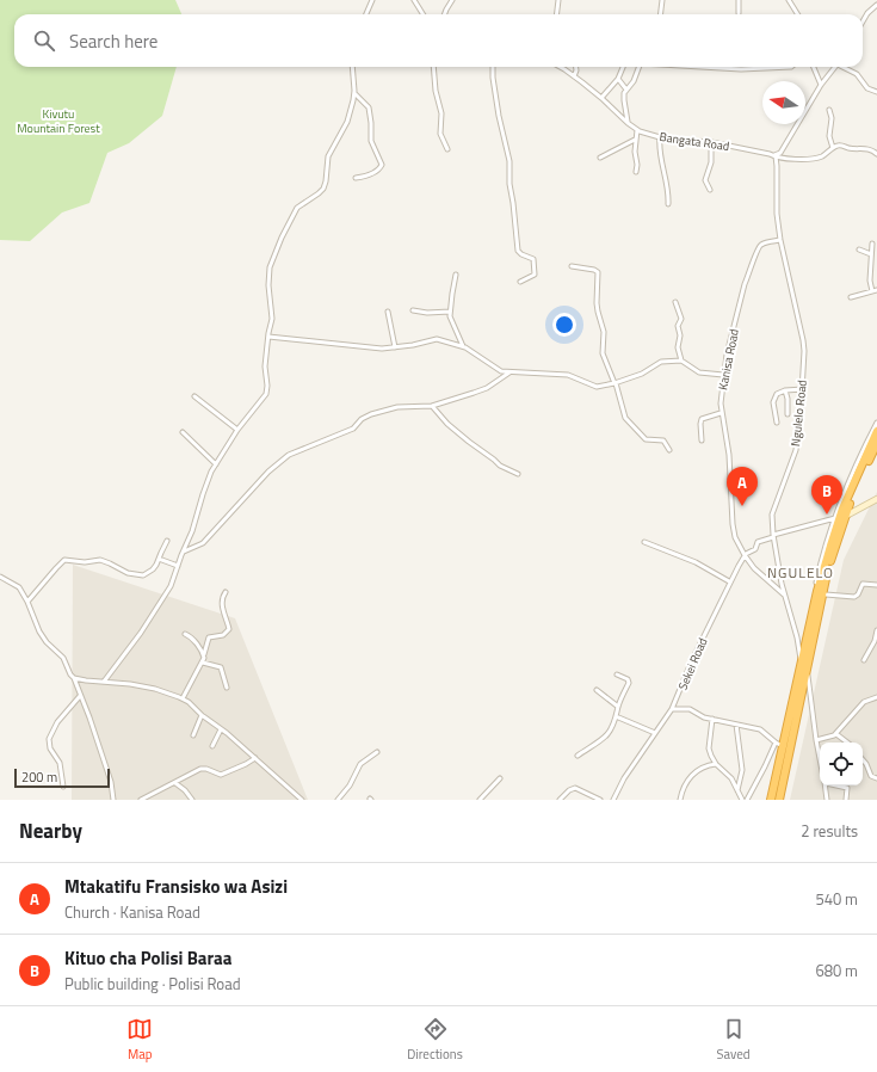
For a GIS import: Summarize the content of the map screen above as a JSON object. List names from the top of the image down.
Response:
{
  "streets": {
    "street": [
      "Bangata Road",
      "Kanisa Road",
      "Ngulelo Road",
      "Sekei Road"
    ]
  },
  "crossings": [
    ["Bangata Road", "Ngulelo Road"],
    ["Kanisa Road", "Ngulelo Road"],
    ["Kanisa Road", "Sekei Road"],
    ["Ngulelo Road", "Sekei Road"]
  ],
  "districts": ["NGULELO"],
  "parks": ["Kivutu Mountain Forest"],
  "scale_bar": "200 m",
  "north": "left",
  "page": {
    "search": "Search here",
    "pins": ["A", "B"],
    "scale": "200 m",
    "heading": ["Nearby", "2 results"],
    "list": [
      {
        "mark": "A",
        "name": "Mtakatifu Fransisko wa Asizi",
        "note": "Church · Kanisa Road",
        "value": "540 m"
      },
      {
        "mark": "B",
        "name": "Kituo cha Polisi Baraa",
        "note": "Public building · Polisi Road",
        "value": "680 m"
      }
    ],
    "nav": ["Map", "Directions", "Saved"]
  }
}
